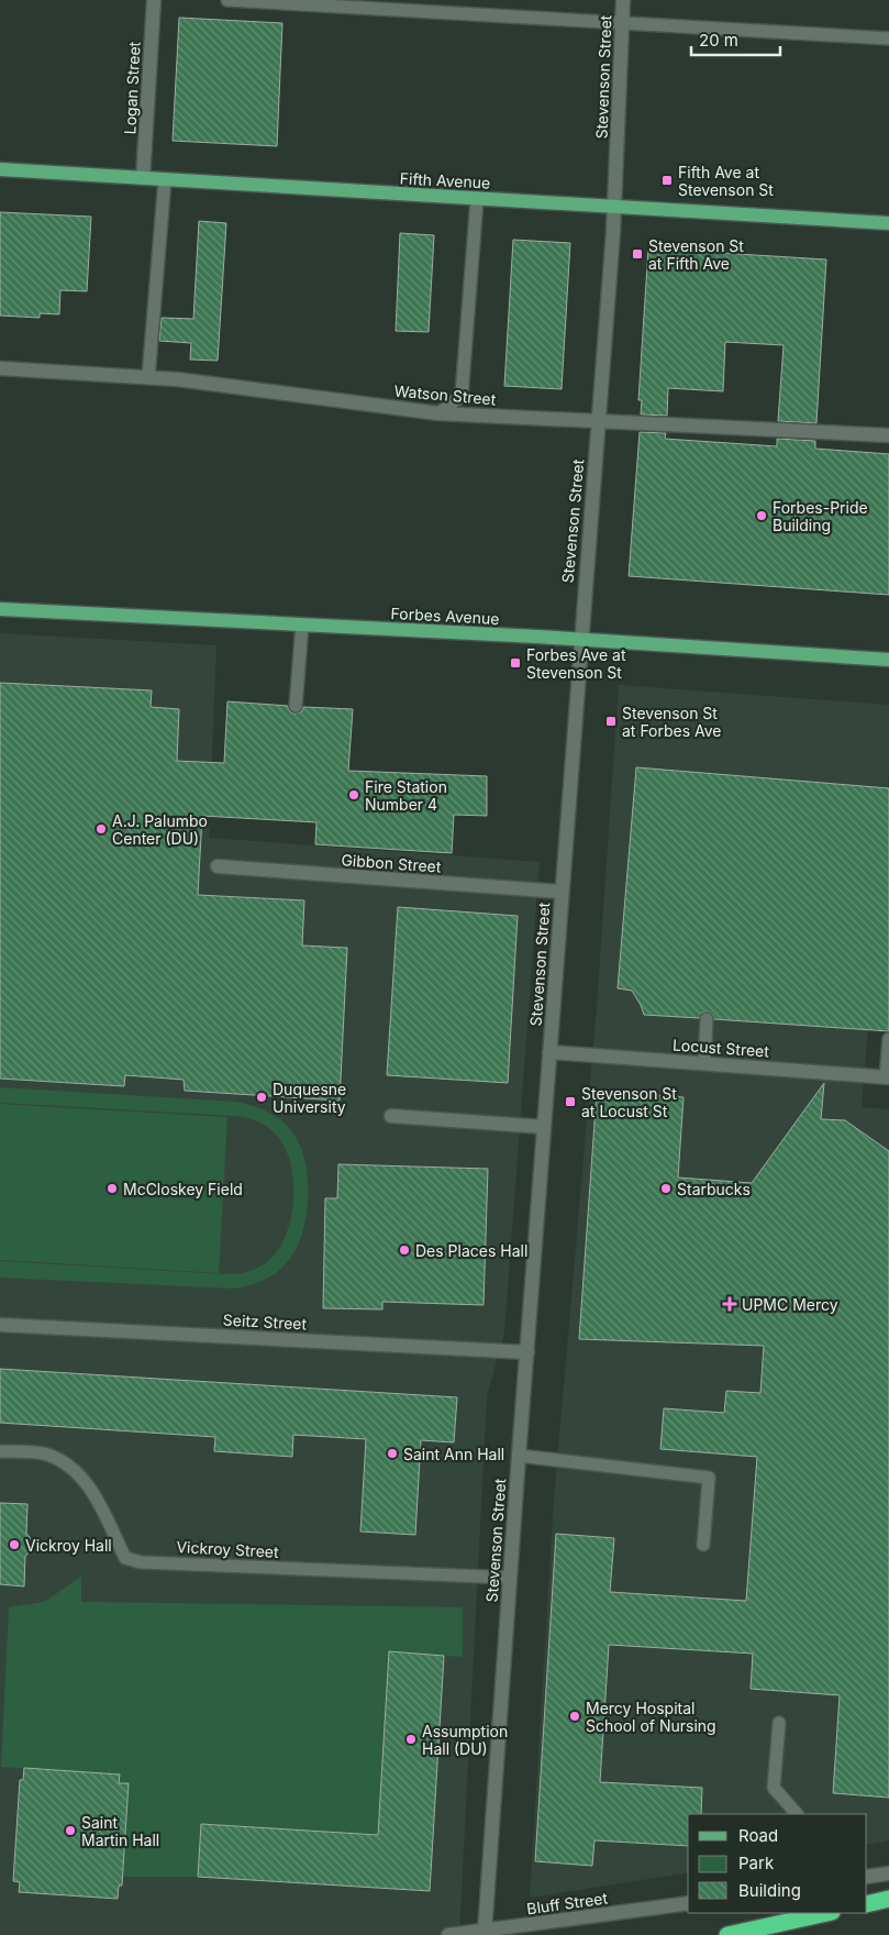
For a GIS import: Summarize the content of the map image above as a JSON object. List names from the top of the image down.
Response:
{
  "streets": {
    "main road": ["Fifth Avenue", "Forbes Avenue"],
    "street": [
      "Stevenson Street",
      "Logan Street",
      "Watson Street",
      "Gibbon Street",
      "Locust Street",
      "Seitz Street",
      "Bluff Street"
    ],
    "lane": ["Vickroy Street"]
  },
  "crossings": [
    ["Stevenson Street", "Fifth Avenue"],
    ["Stevenson Street", "Watson Street"],
    ["Stevenson Street", "Forbes Avenue"],
    ["Stevenson Street", "Gibbon Street"],
    ["Stevenson Street", "Locust Street"],
    ["Stevenson Street", "Seitz Street"],
    ["Stevenson Street", "Vickroy Street"],
    ["Stevenson Street", "Bluff Street"],
    ["Logan Street", "Fifth Avenue"]
  ],
  "places": {
    "transit": [
      "Fifth Ave at Stevenson St",
      "Stevenson St at Fifth Ave",
      "Forbes Ave at Stevenson St",
      "Stevenson St at Forbes Ave",
      "Stevenson St at Locust St"
    ],
    "other": [
      "Forbes-Pride Building",
      "Fire Station Number 4",
      "A.J. Palumbo Center (DU)",
      "Duquesne University",
      "McCloskey Field",
      "Starbucks",
      "Des Places Hall",
      "Saint Ann Hall",
      "Vickroy Hall",
      "Mercy Hospital School of Nursing",
      "Assumption Hall (DU)",
      "Saint Martin Hall"
    ],
    "health": ["UPMC Mercy"]
  },
  "legend": ["Road", "Park", "Building"],
  "scale_bar": "20 m"
}
